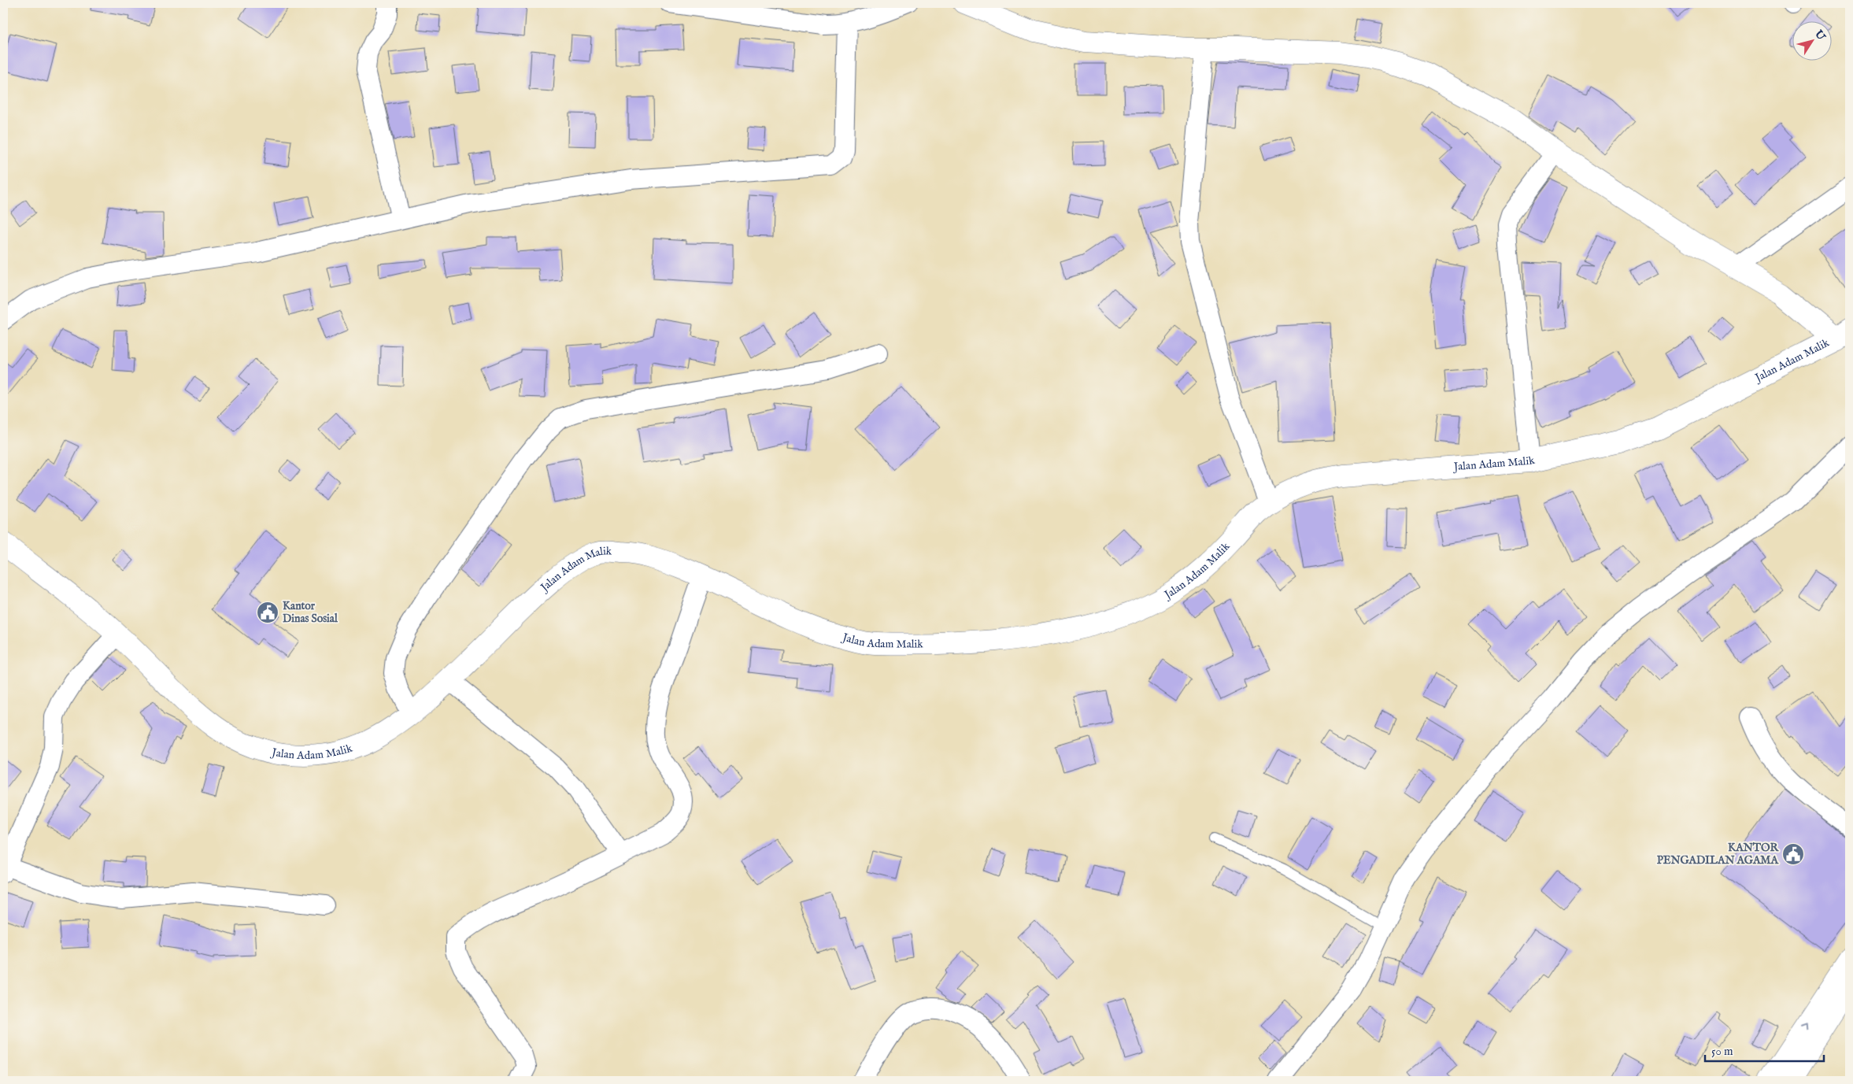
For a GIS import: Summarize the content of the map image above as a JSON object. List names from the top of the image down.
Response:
{
  "streets": {
    "main road": ["Jalan Adam Malik"]
  },
  "places": {
    "public building": ["Kantor Dinas Sosial", "KANTOR PENGADILAN AGAMA"]
  },
  "scale_bar": "50 m",
  "north": "top right"
}
